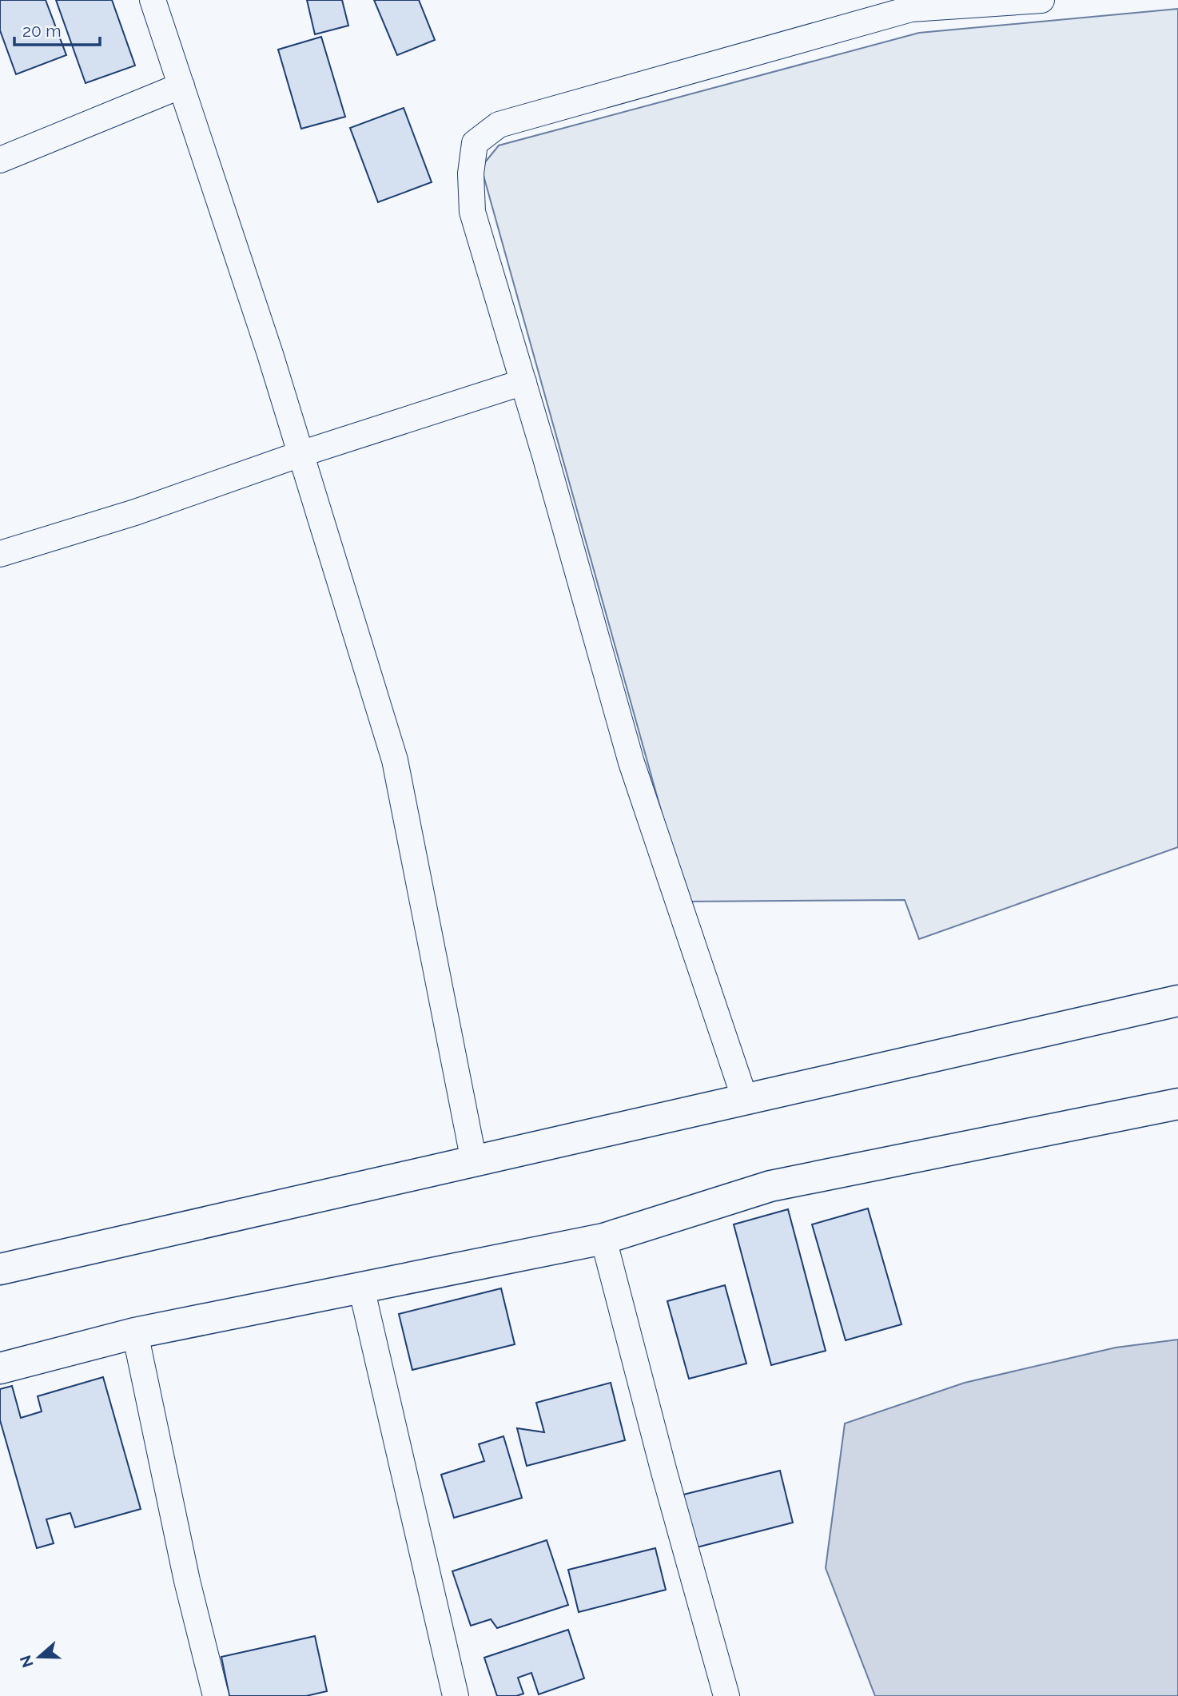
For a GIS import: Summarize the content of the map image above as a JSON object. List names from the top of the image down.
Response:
{
  "scale_bar": "20 m",
  "north": "left"
}
